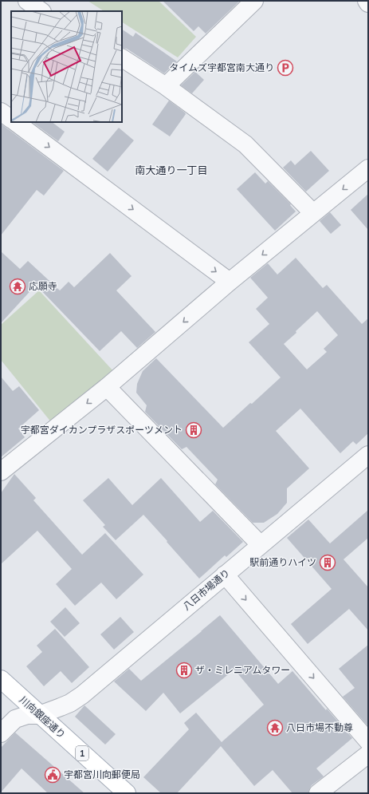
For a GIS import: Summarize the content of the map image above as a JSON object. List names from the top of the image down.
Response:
{
  "streets": {
    "main road": ["川向銀座通り", "1"],
    "street": ["八日市場通り"]
  },
  "crossings": [
    ["八日市場通り", "川向銀座通り"]
  ],
  "districts": ["南大通り一丁目"],
  "places": {
    "parking": ["タイムズ宇都宮南大通り"],
    "temple": ["応願寺", "八日市場不動尊"],
    "building": ["宇都宮ダイカンプラザスポーツメント", "駅前通りハイツ", "ザ・ミレニアムタワー"],
    "public building": ["宇都宮川向郵便局"]
  }
}
